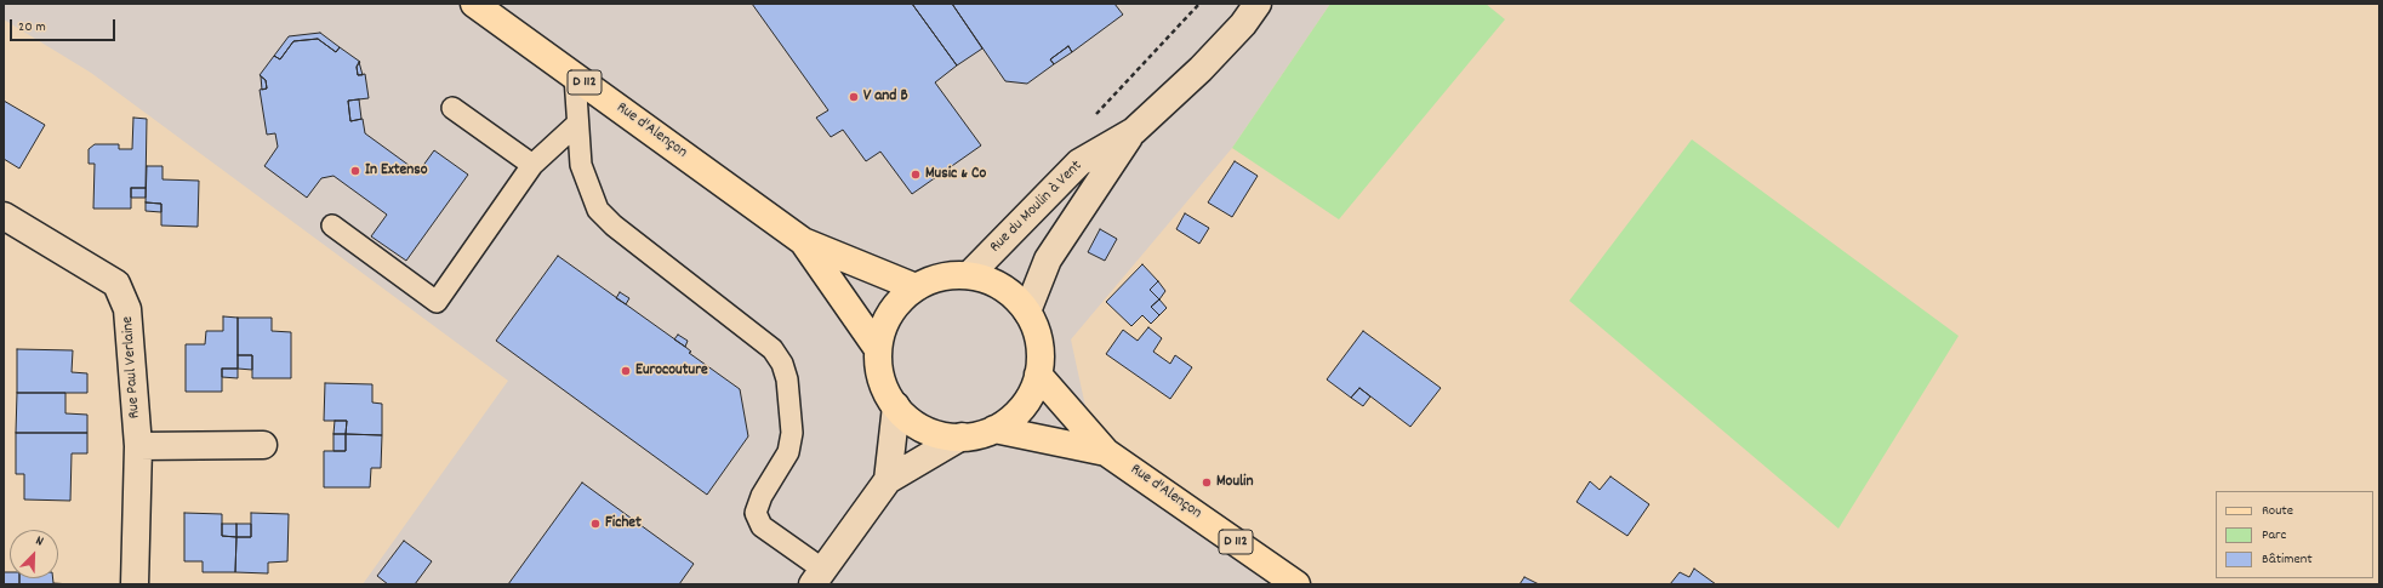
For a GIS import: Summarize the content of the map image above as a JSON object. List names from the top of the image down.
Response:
{
  "streets": {
    "main road": ["D 112", "Rue d'Alençon"],
    "street": ["Rue du Moulin à Vent", "Rue Paul Verlaine"]
  },
  "crossings": [
    ["Rue d'Alençon", "Rue du Moulin à Vent"]
  ],
  "places": [
    "V and B",
    "In Extenso",
    "Music & Co",
    "Eurocouture",
    "Moulin",
    "Fichet"
  ],
  "legend": ["Route", "Parc", "Bâtiment"],
  "scale_bar": "20 m",
  "north": "top right"
}
